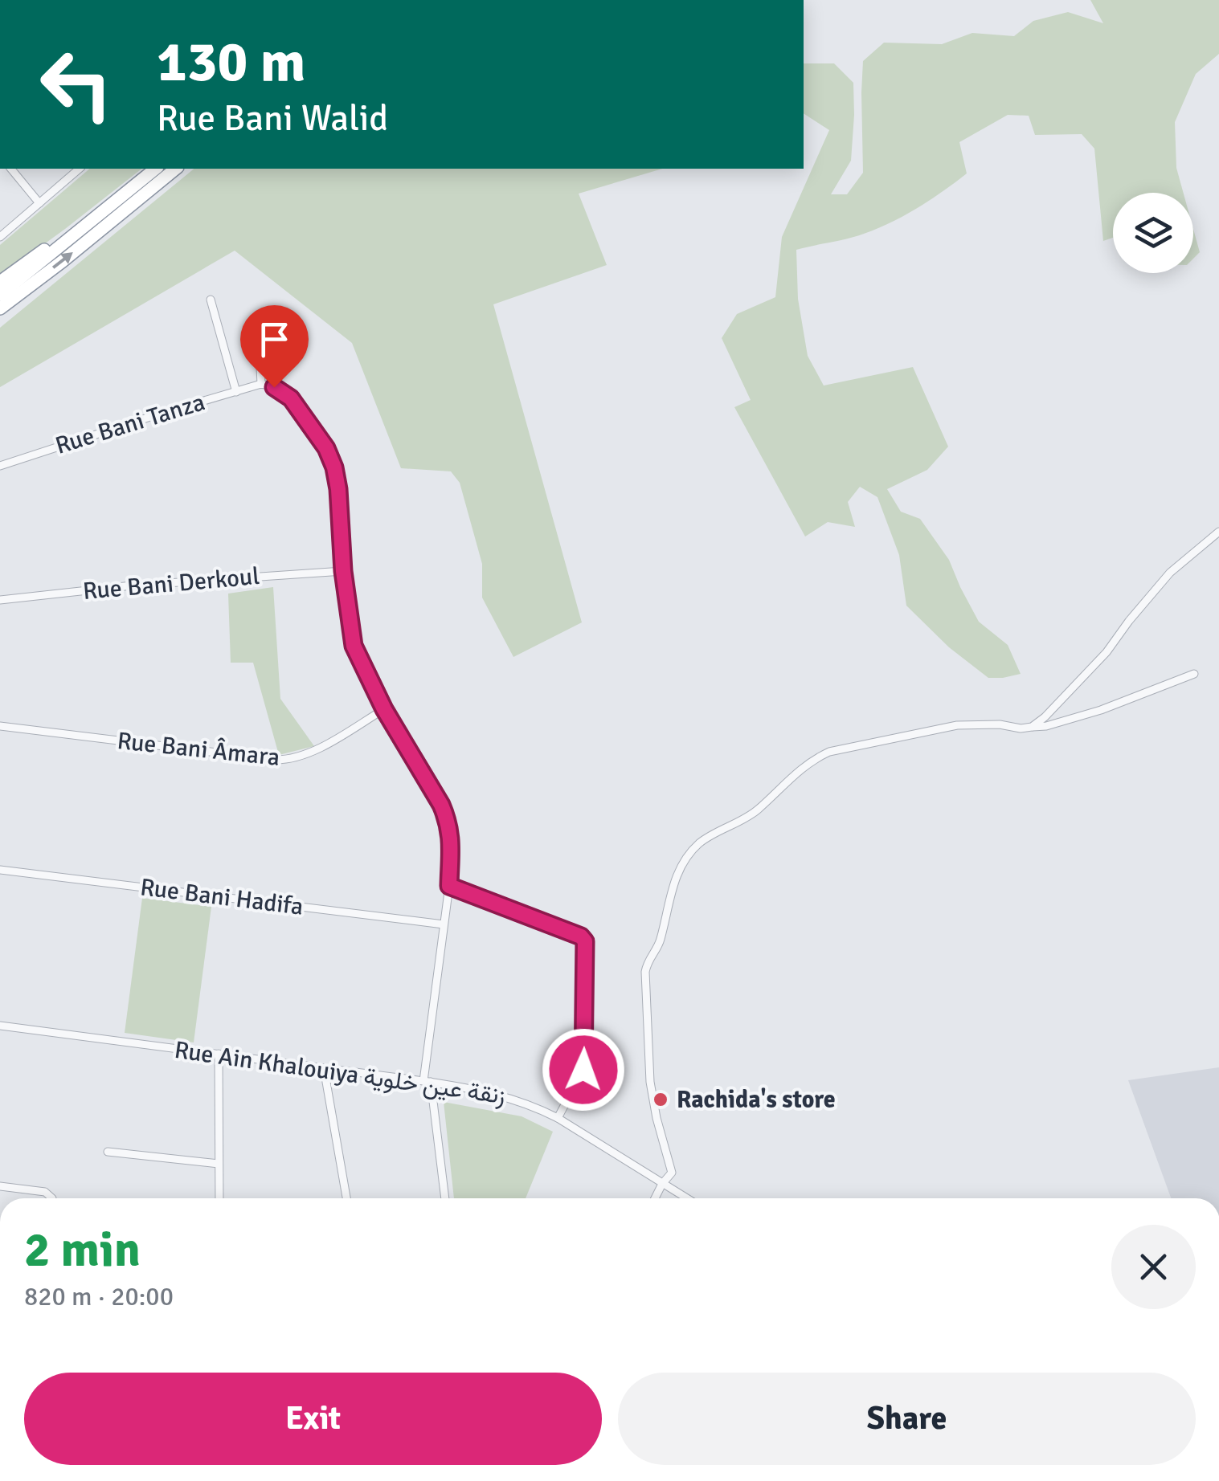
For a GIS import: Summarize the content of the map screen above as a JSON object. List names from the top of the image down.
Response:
{
  "streets": {
    "street": [
      "Rue Bani Tanza",
      "Rue Bani Derkoul",
      "Rue Bani Âmara",
      "Rue Bani Hadifa",
      "Rue Ain Khalouiya زنقة عين خلوية"
    ]
  },
  "places": ["Rachida's store"],
  "page": {
    "turn": ["130 m", "Rue Bani Walid"],
    "heading": ["2 min", "820 m · 20:00"],
    "buttons": ["Exit", "Share"]
  }
}
